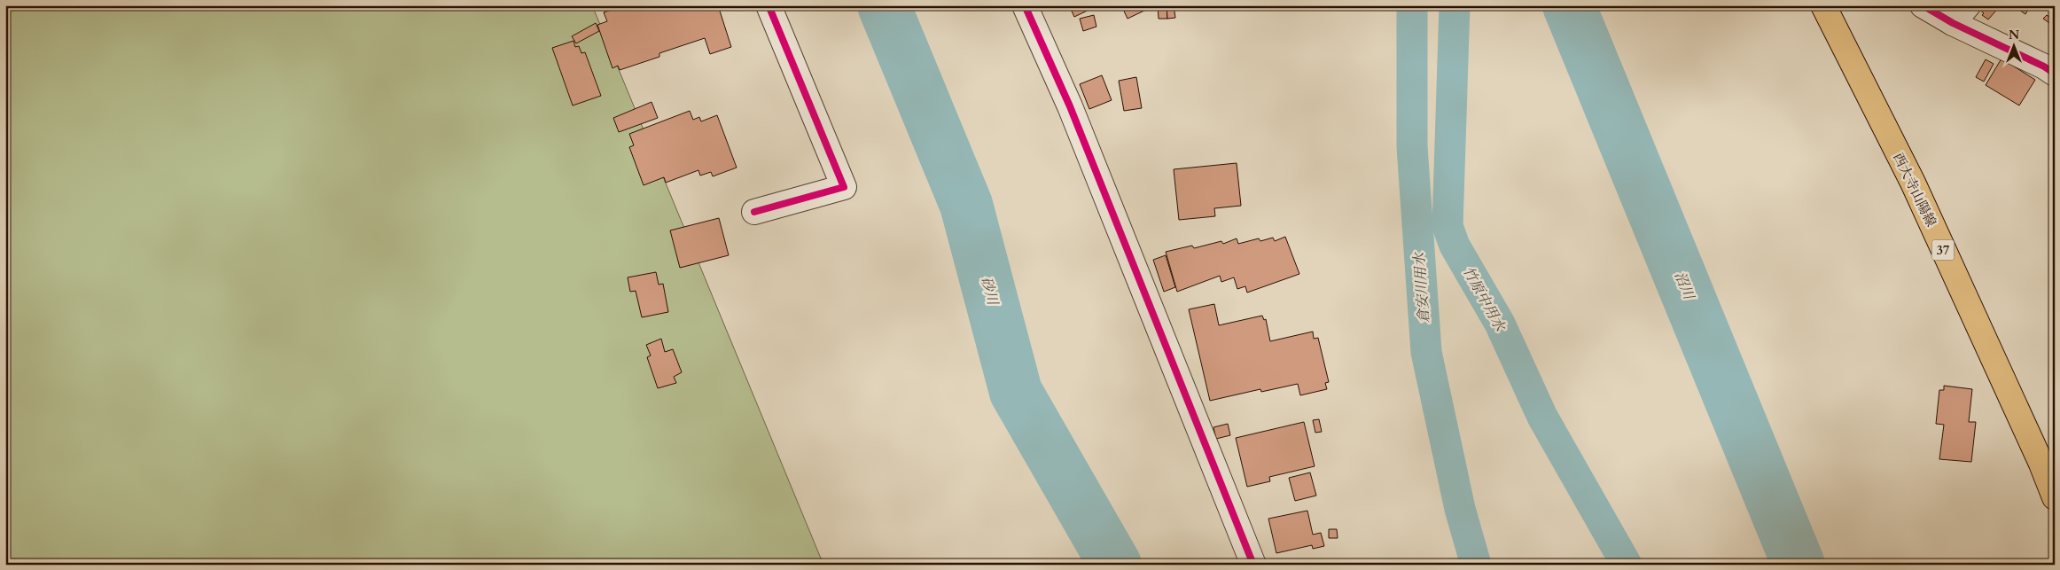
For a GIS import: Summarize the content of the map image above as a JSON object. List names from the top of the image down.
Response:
{
  "streets": {
    "main road": ["西大寺山陽線", "37"]
  },
  "water": [
    "沼川",
    "倉安川用水",
    "砂川",
    "竹原中用水"
  ],
  "north": "top"
}
